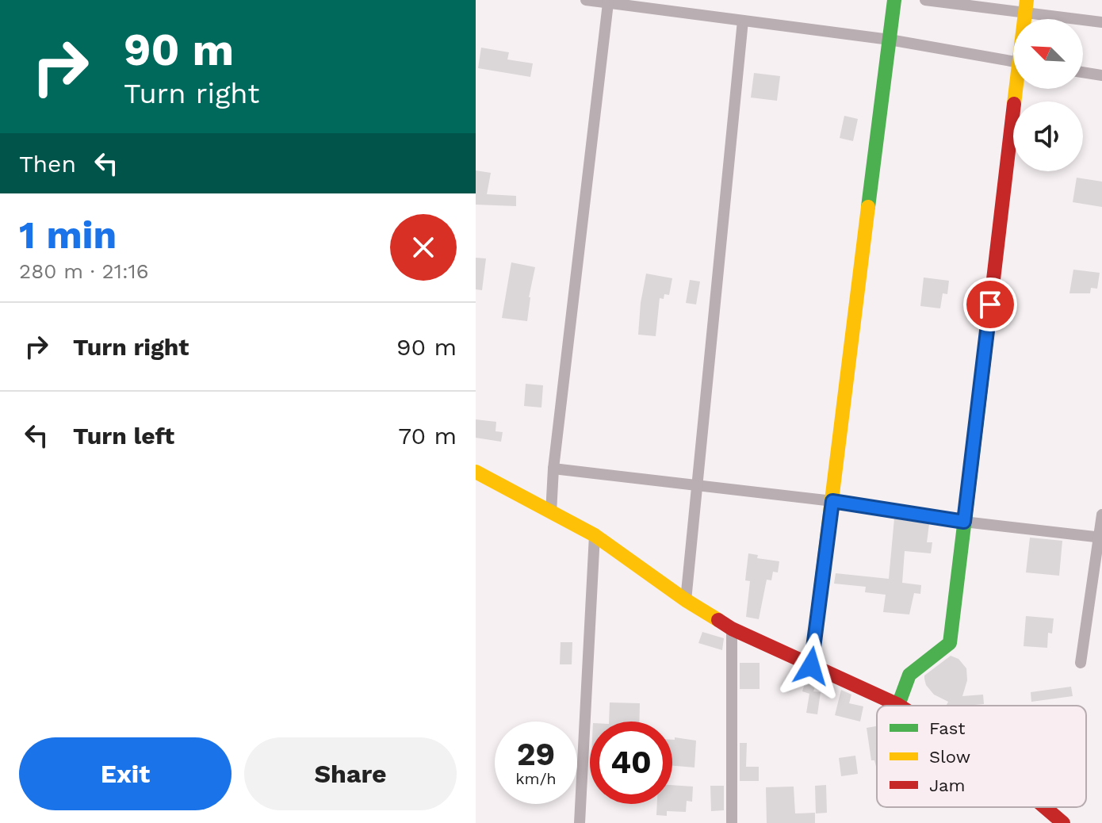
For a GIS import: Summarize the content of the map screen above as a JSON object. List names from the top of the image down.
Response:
{
  "legend": ["Fast", "Slow", "Jam"],
  "north": "top left",
  "page": {
    "turn": ["90 m", "Turn right"],
    "then": "Then",
    "heading": ["1 min", "280 m · 21:16"],
    "list": [
      {
        "name": "Turn right",
        "value": "90 m"
      },
      {
        "name": "Turn left",
        "value": "70 m"
      }
    ],
    "speed": "29 km/h",
    "limit": "40",
    "buttons": ["Exit", "Share"]
  }
}
